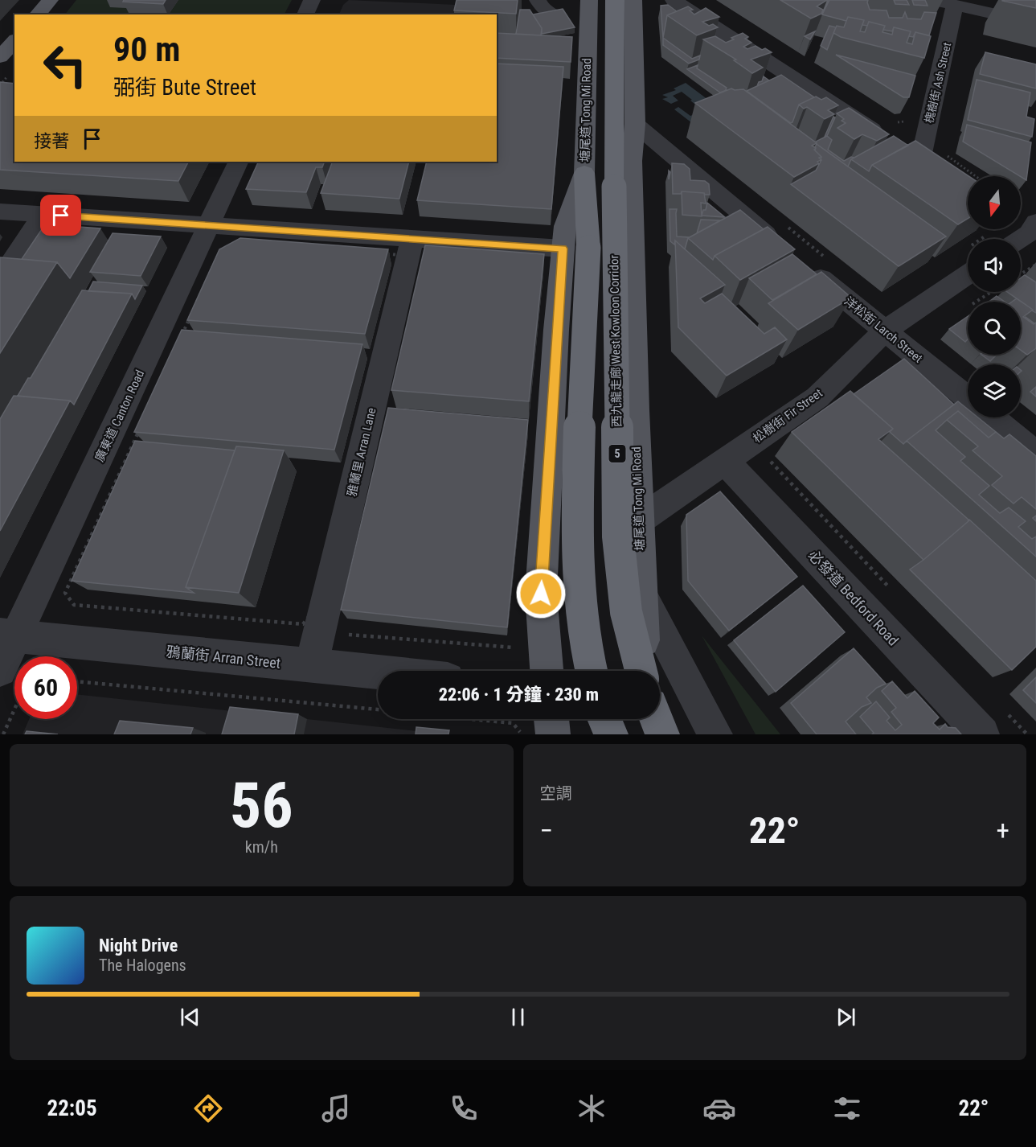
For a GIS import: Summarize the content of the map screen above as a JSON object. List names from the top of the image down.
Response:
{
  "streets": {
    "highway": ["西九龍走廊 West Kowloon Corridor", "5"],
    "main road": ["塘尾道 Tong Mi Road"],
    "street": [
      "槐樹街 Ash Street",
      "洋松街 Larch Street",
      "廣東道 Canton Road",
      "松樹街 Fir Street",
      "雅蘭里 Arran Lane",
      "必發道 Bedford Road",
      "鴉蘭街 Arran Street"
    ]
  },
  "crossings": [
    ["塘尾道 Tong Mi Road", "松樹街 Fir Street"],
    ["洋松街 Larch Street", "松樹街 Fir Street"],
    ["廣東道 Canton Road", "鴉蘭街 Arran Street"],
    ["松樹街 Fir Street", "必發道 Bedford Road"],
    ["雅蘭里 Arran Lane", "鴉蘭街 Arran Street"]
  ],
  "north": "bottom",
  "page": {
    "turn": ["90 m", "弼街 Bute Street"],
    "then": "接著",
    "limit": "60",
    "trip": "22:06 · 1 分鐘 · 230 m",
    "tile": [
      ["56", "km/h"],
      "空調"
    ],
    "heat": ["−", "22°", "+"],
    "song": ["Night Drive", "The Halogens"],
    "tabs": ["22:05", "22°"]
  }
}
